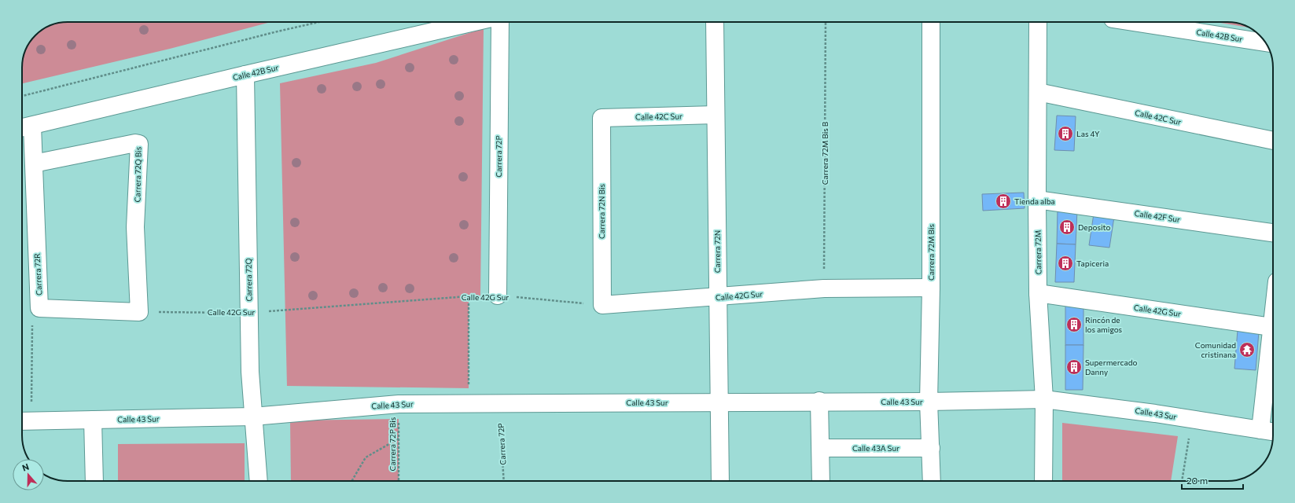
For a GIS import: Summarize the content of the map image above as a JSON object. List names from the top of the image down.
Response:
{
  "streets": {
    "street": [
      "Calle 42B Sur",
      "Calle 42C Sur",
      "Carrera 72P",
      "Carrera 72Q Bis",
      "Carrera 72N Bis",
      "Calle 42F Sur",
      "Carrera 72N",
      "Carrera 72M Bis",
      "Carrera 72M",
      "Carrera 72R",
      "Carrera 72Q",
      "Calle 42G Sur",
      "Calle 43 Sur",
      "Calle 43A Sur"
    ],
    "path": ["Carrera 72M Bis B", "Carrera 72P Bis"]
  },
  "crossings": [
    ["Calle 42B Sur", "Carrera 72R"],
    ["Calle 42B Sur", "Carrera 72Q"],
    ["Calle 42C Sur", "Carrera 72N Bis"],
    ["Calle 42C Sur", "Carrera 72N"],
    ["Calle 42C Sur", "Carrera 72M"],
    ["Carrera 72M Bis B", "Calle 42G Sur"],
    ["Carrera 72P", "Calle 42G Sur"],
    ["Carrera 72P", "Calle 43 Sur"],
    ["Carrera 72Q Bis", "Carrera 72R"],
    ["Carrera 72Q Bis", "Calle 42G Sur"],
    ["Carrera 72N Bis", "Calle 42G Sur"],
    ["Calle 42F Sur", "Carrera 72M"],
    ["Carrera 72N", "Calle 42G Sur"],
    ["Carrera 72N", "Calle 43 Sur"],
    ["Carrera 72M Bis", "Calle 42G Sur"],
    ["Carrera 72M Bis", "Calle 43 Sur"],
    ["Carrera 72M Bis", "Calle 43A Sur"],
    ["Carrera 72M", "Calle 42G Sur"],
    ["Carrera 72M", "Calle 43 Sur"],
    ["Carrera 72Q", "Calle 42G Sur"],
    ["Carrera 72Q", "Calle 43 Sur"],
    ["Calle 43 Sur", "Carrera 72P Bis"]
  ],
  "places": {
    "building": [
      "Las 4Y",
      "Tienda alba",
      "Deposito",
      "Tapiceria",
      "Rincón de los amigos",
      "Supermercado Danny"
    ],
    "temple": ["Comunidad cristinana"]
  },
  "scale_bar": "20 m",
  "north": "top"
}
